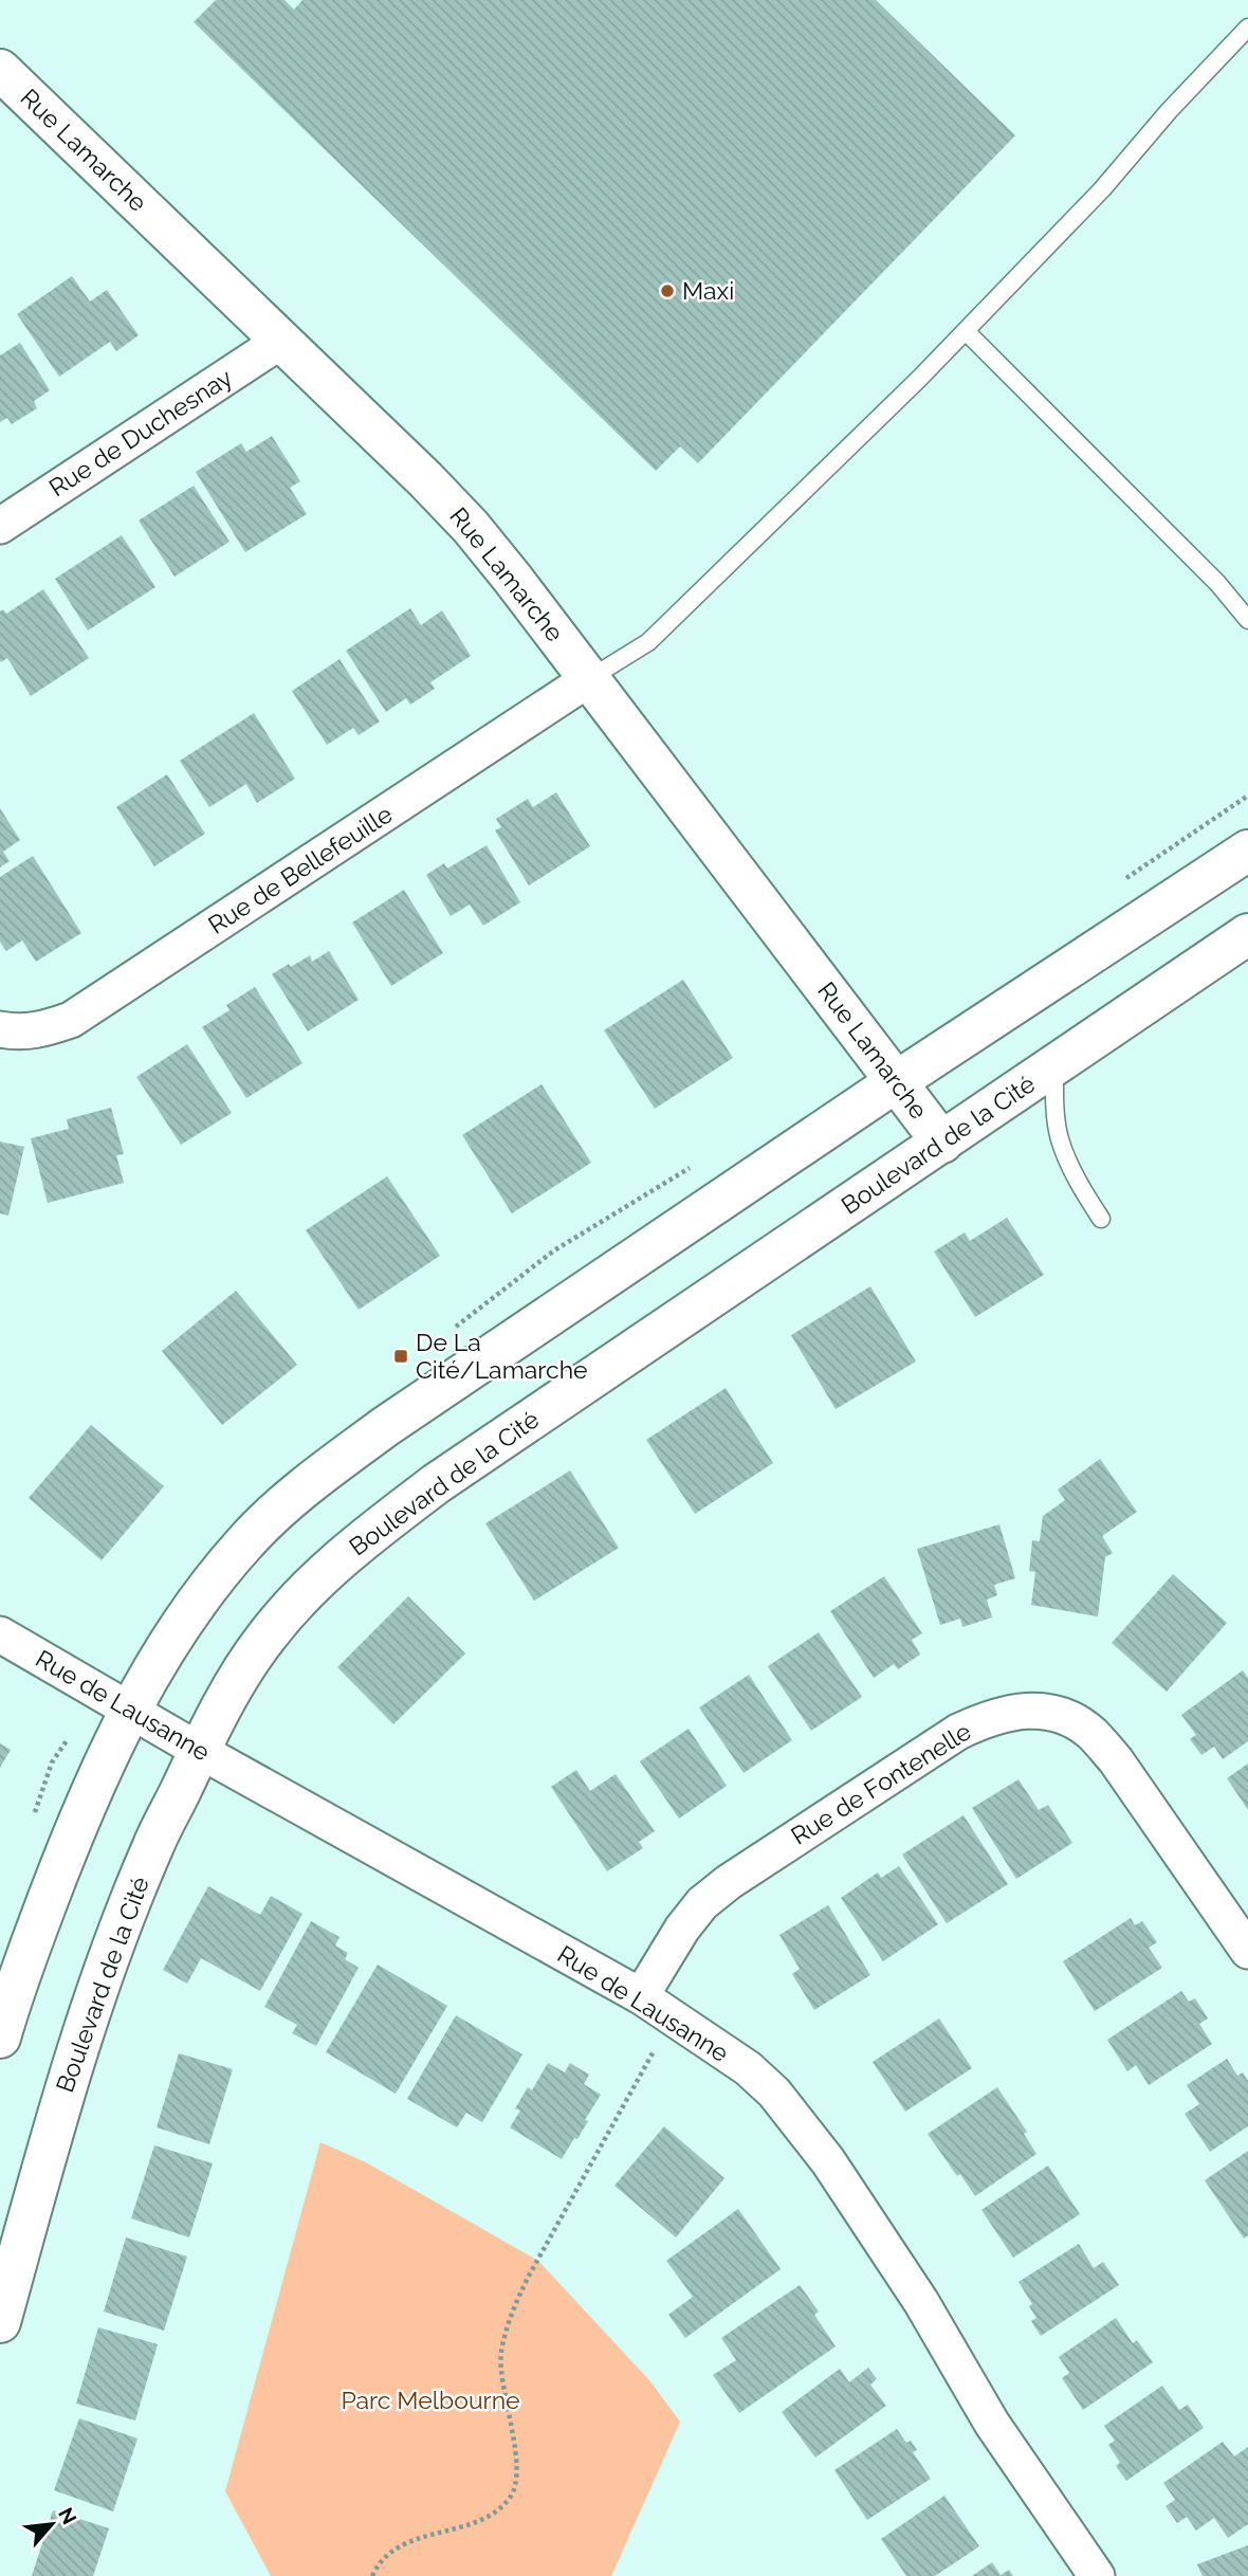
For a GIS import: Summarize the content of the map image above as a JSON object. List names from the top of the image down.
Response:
{
  "streets": {
    "street": [
      "Rue Lamarche",
      "Rue de Duchesnay",
      "Rue de Bellefeuille",
      "Boulevard de la Cité",
      "Rue de Lausanne",
      "Rue de Fontenelle"
    ]
  },
  "crossings": [
    ["Rue Lamarche", "Rue de Duchesnay"],
    ["Rue Lamarche", "Rue de Bellefeuille"],
    ["Rue Lamarche", "Boulevard de la Cité"],
    ["Boulevard de la Cité", "Rue de Lausanne"],
    ["Rue de Lausanne", "Rue de Fontenelle"]
  ],
  "parks": ["Parc Melbourne"],
  "places": {
    "other": ["Maxi"],
    "transit": ["De La Cité/Lamarche"]
  },
  "north": "top right"
}
